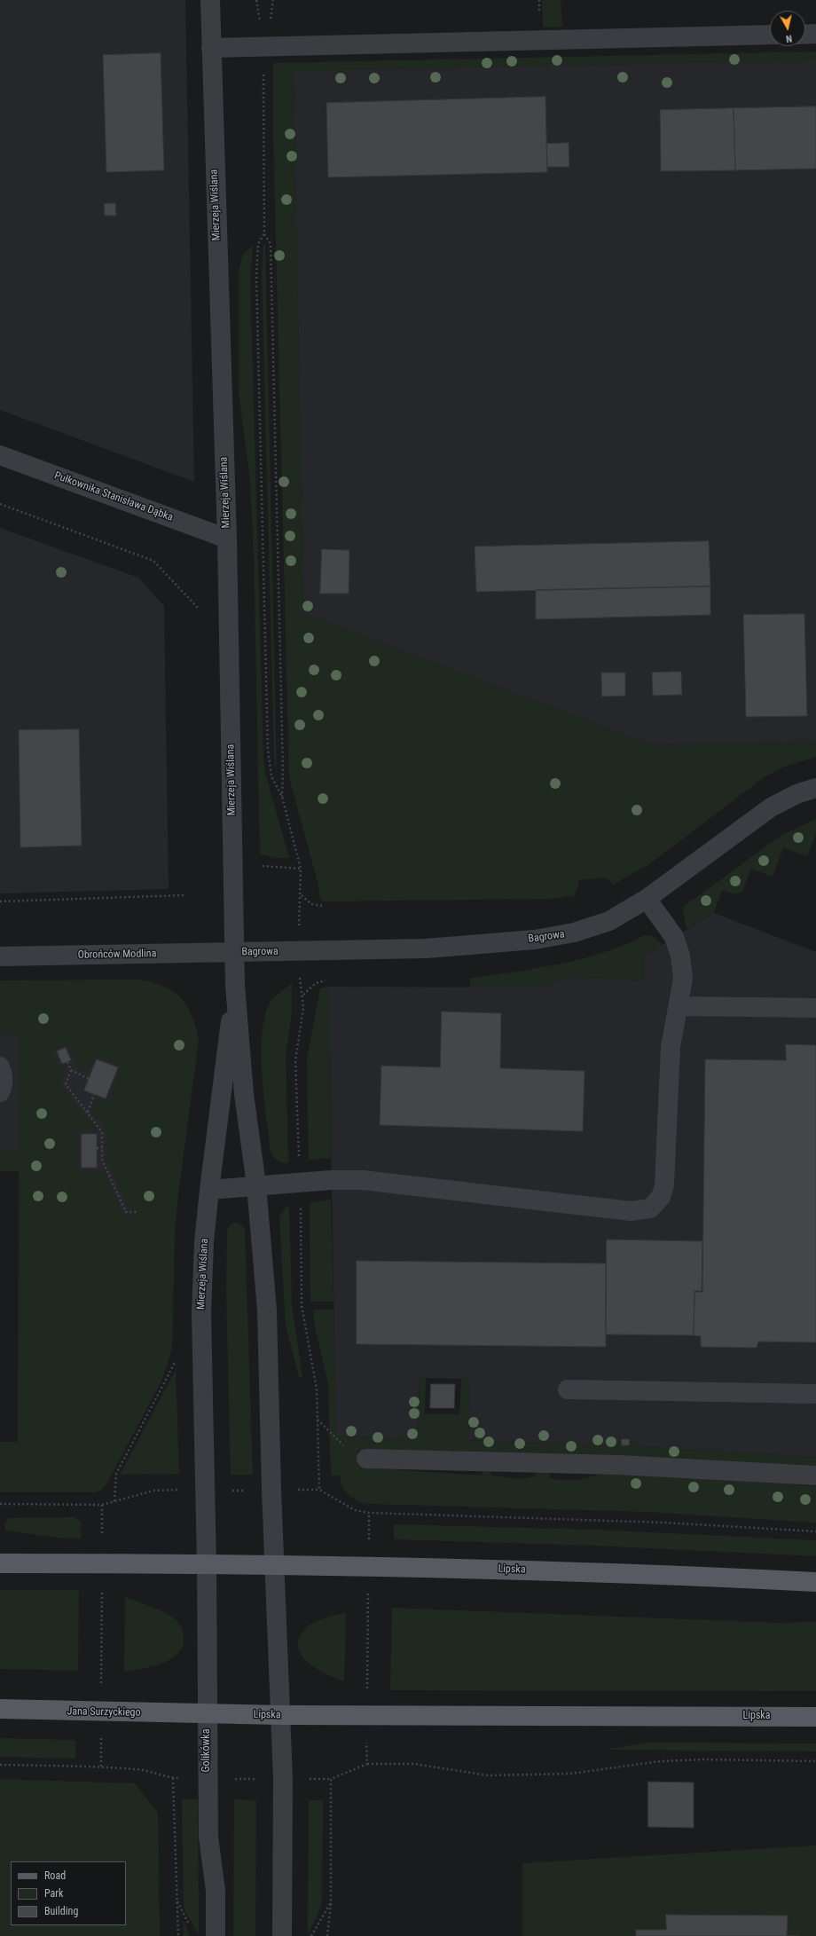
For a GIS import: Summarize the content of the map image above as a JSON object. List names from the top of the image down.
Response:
{
  "streets": {
    "main road": ["Lipska", "Jana Surzyckiego"],
    "street": [
      "Mierzeja Wiślana",
      "Pułkownika Stanisława Dąbka",
      "Bagrowa",
      "Obrońców Modlina",
      "Golikówka"
    ]
  },
  "crossings": [
    ["Mierzeja Wiślana", "Pułkownika Stanisława Dąbka"],
    ["Mierzeja Wiślana", "Bagrowa"],
    ["Mierzeja Wiślana", "Obrońców Modlina"],
    ["Mierzeja Wiślana", "Lipska"],
    ["Mierzeja Wiślana", "Golikówka"],
    ["Bagrowa", "Obrońców Modlina"],
    ["Lipska", "Jana Surzyckiego"],
    ["Lipska", "Golikówka"],
    ["Jana Surzyckiego", "Golikówka"]
  ],
  "legend": ["Road", "Park", "Building"],
  "north": "bottom"
}
